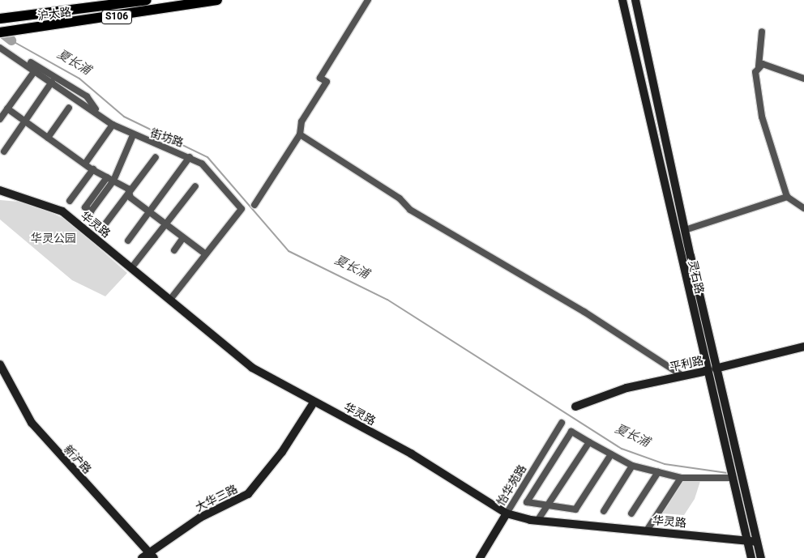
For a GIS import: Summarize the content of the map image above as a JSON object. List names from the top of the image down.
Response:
{
  "streets": {
    "main road": [
      "沪太路",
      "S106",
      "华灵路",
      "灵石路",
      "平利路",
      "新沪路",
      "怡华苑路",
      "大华三路"
    ],
    "street": ["街坊路"]
  },
  "crossings": [
    ["街坊路", "华灵路"],
    ["华灵路", "灵石路"],
    ["华灵路", "怡华苑路"],
    ["华灵路", "大华三路"],
    ["灵石路", "平利路"],
    ["新沪路", "大华三路"]
  ],
  "water": ["夏长浦"],
  "parks": ["华灵公园"]
}
